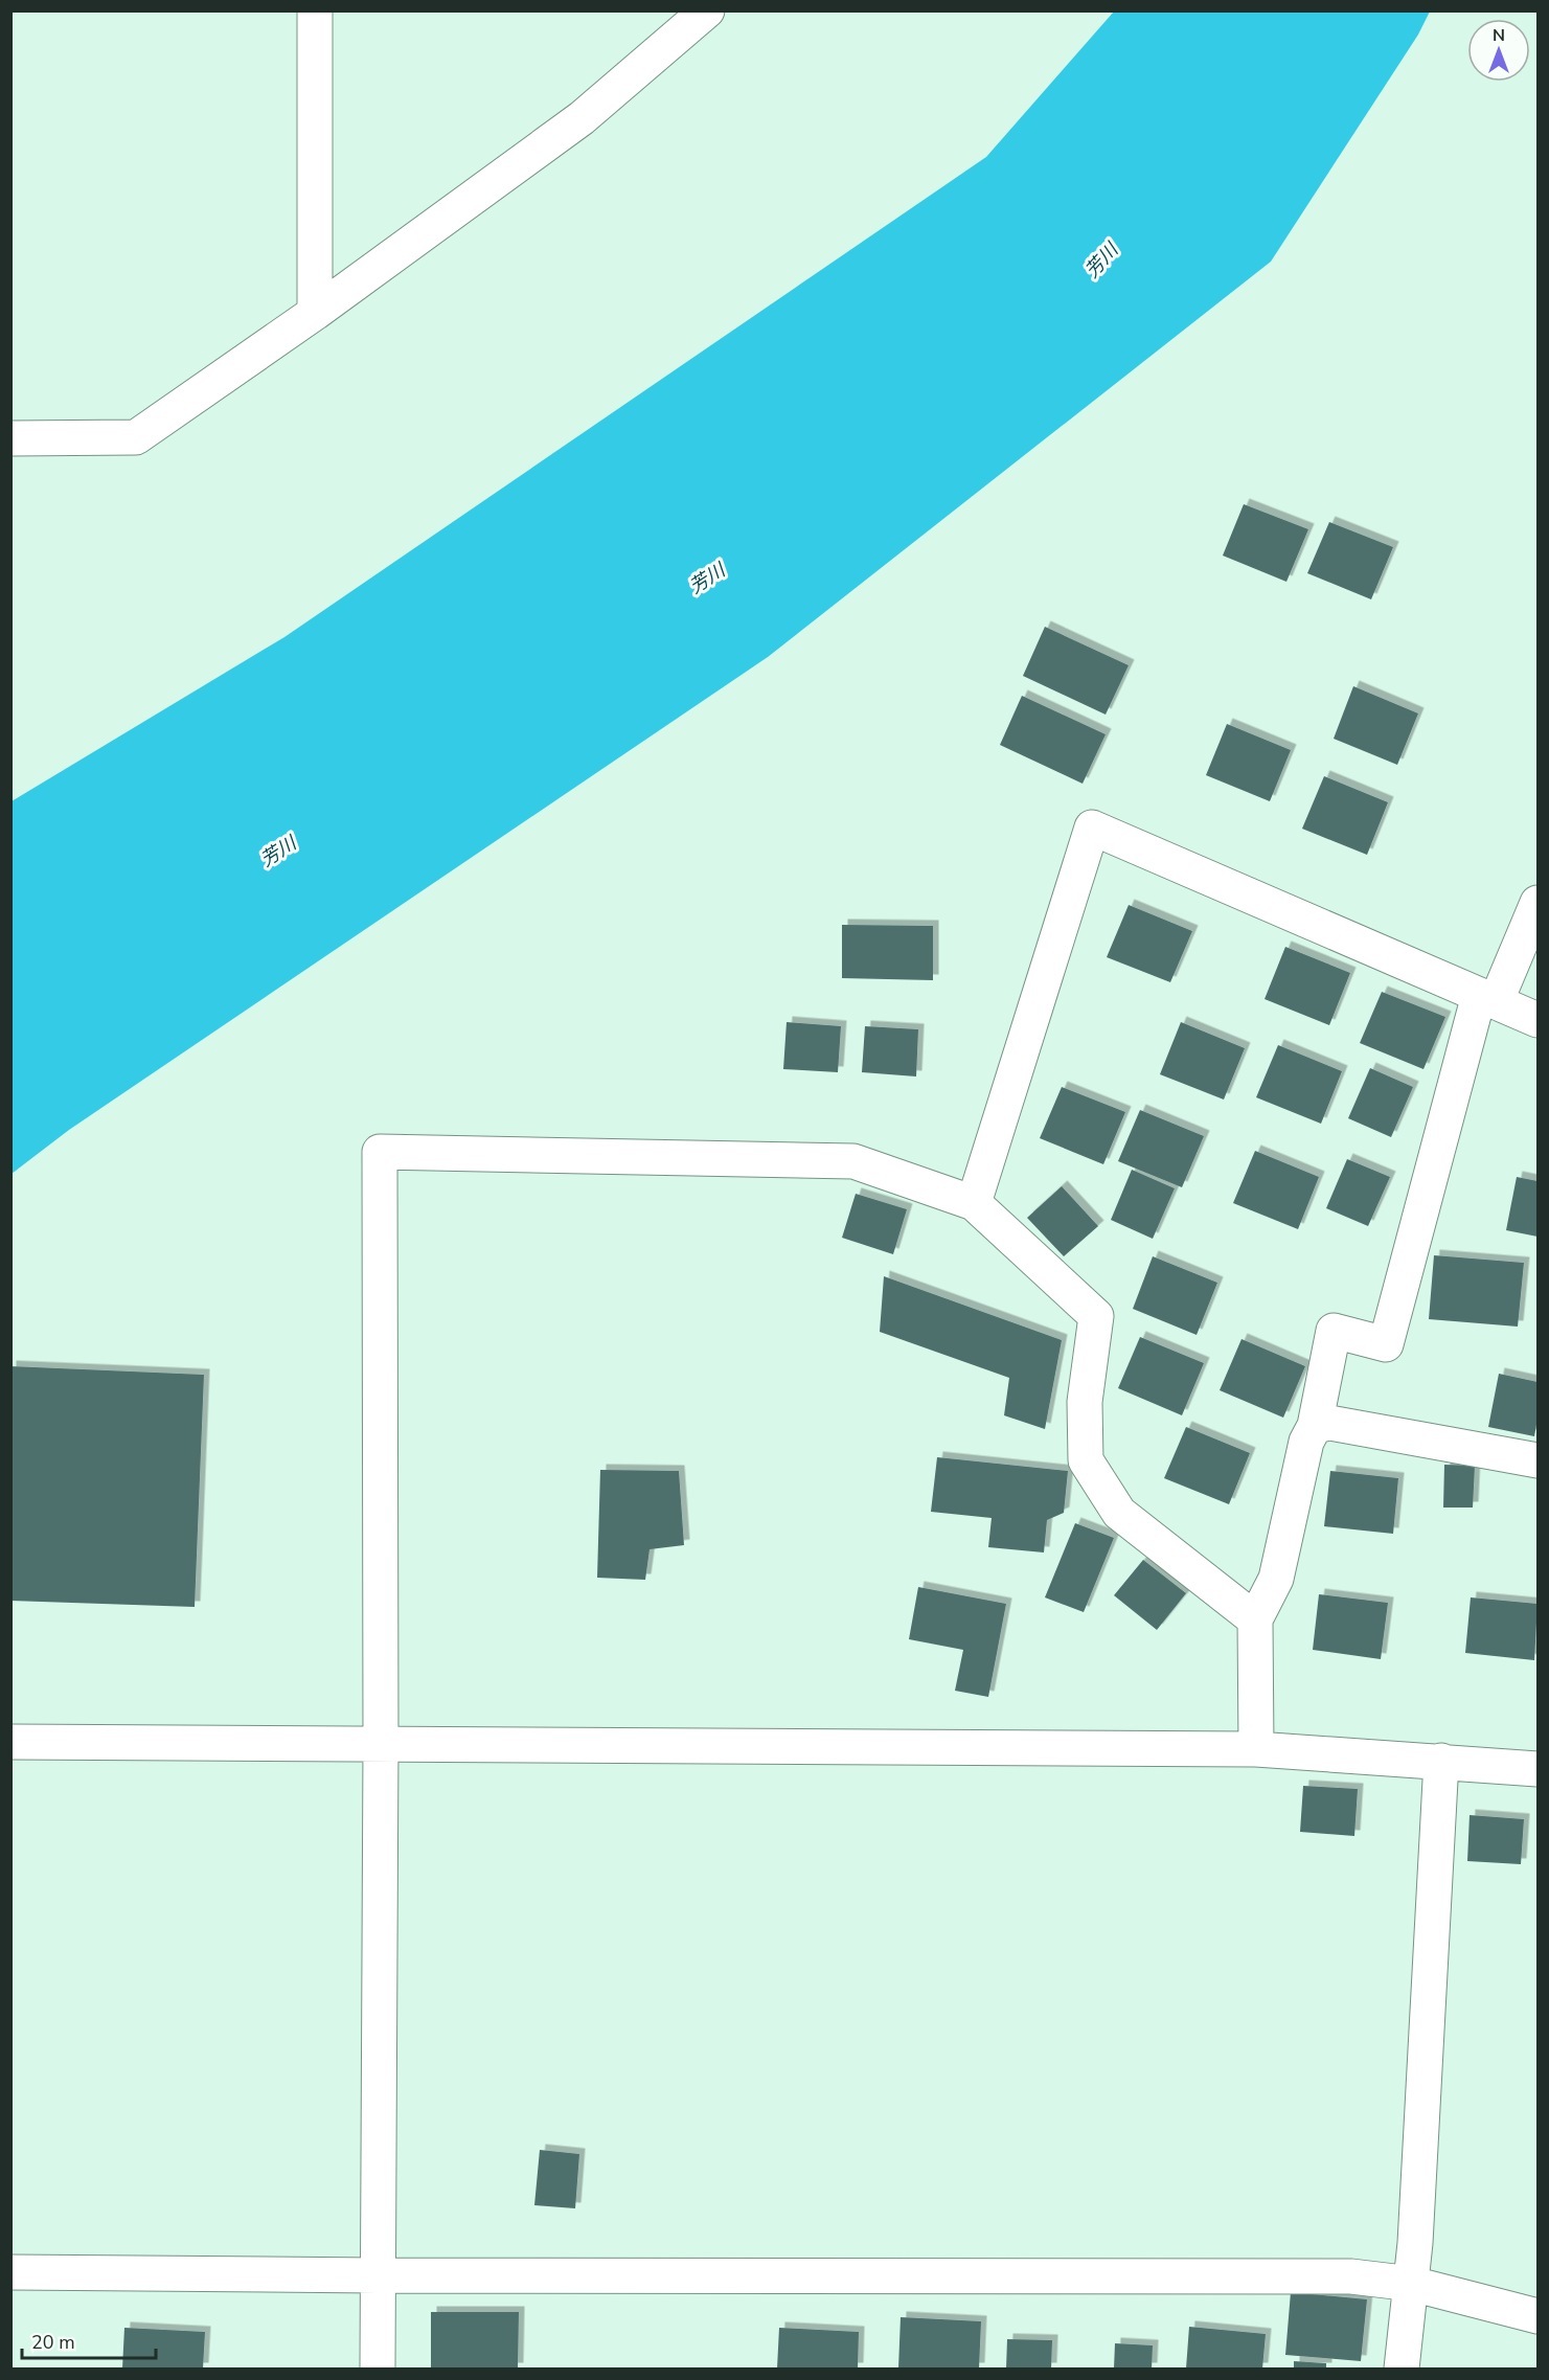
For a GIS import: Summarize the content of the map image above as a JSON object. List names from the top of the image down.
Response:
{
  "water": ["芳川"],
  "scale_bar": "20 m",
  "north": "top"
}
